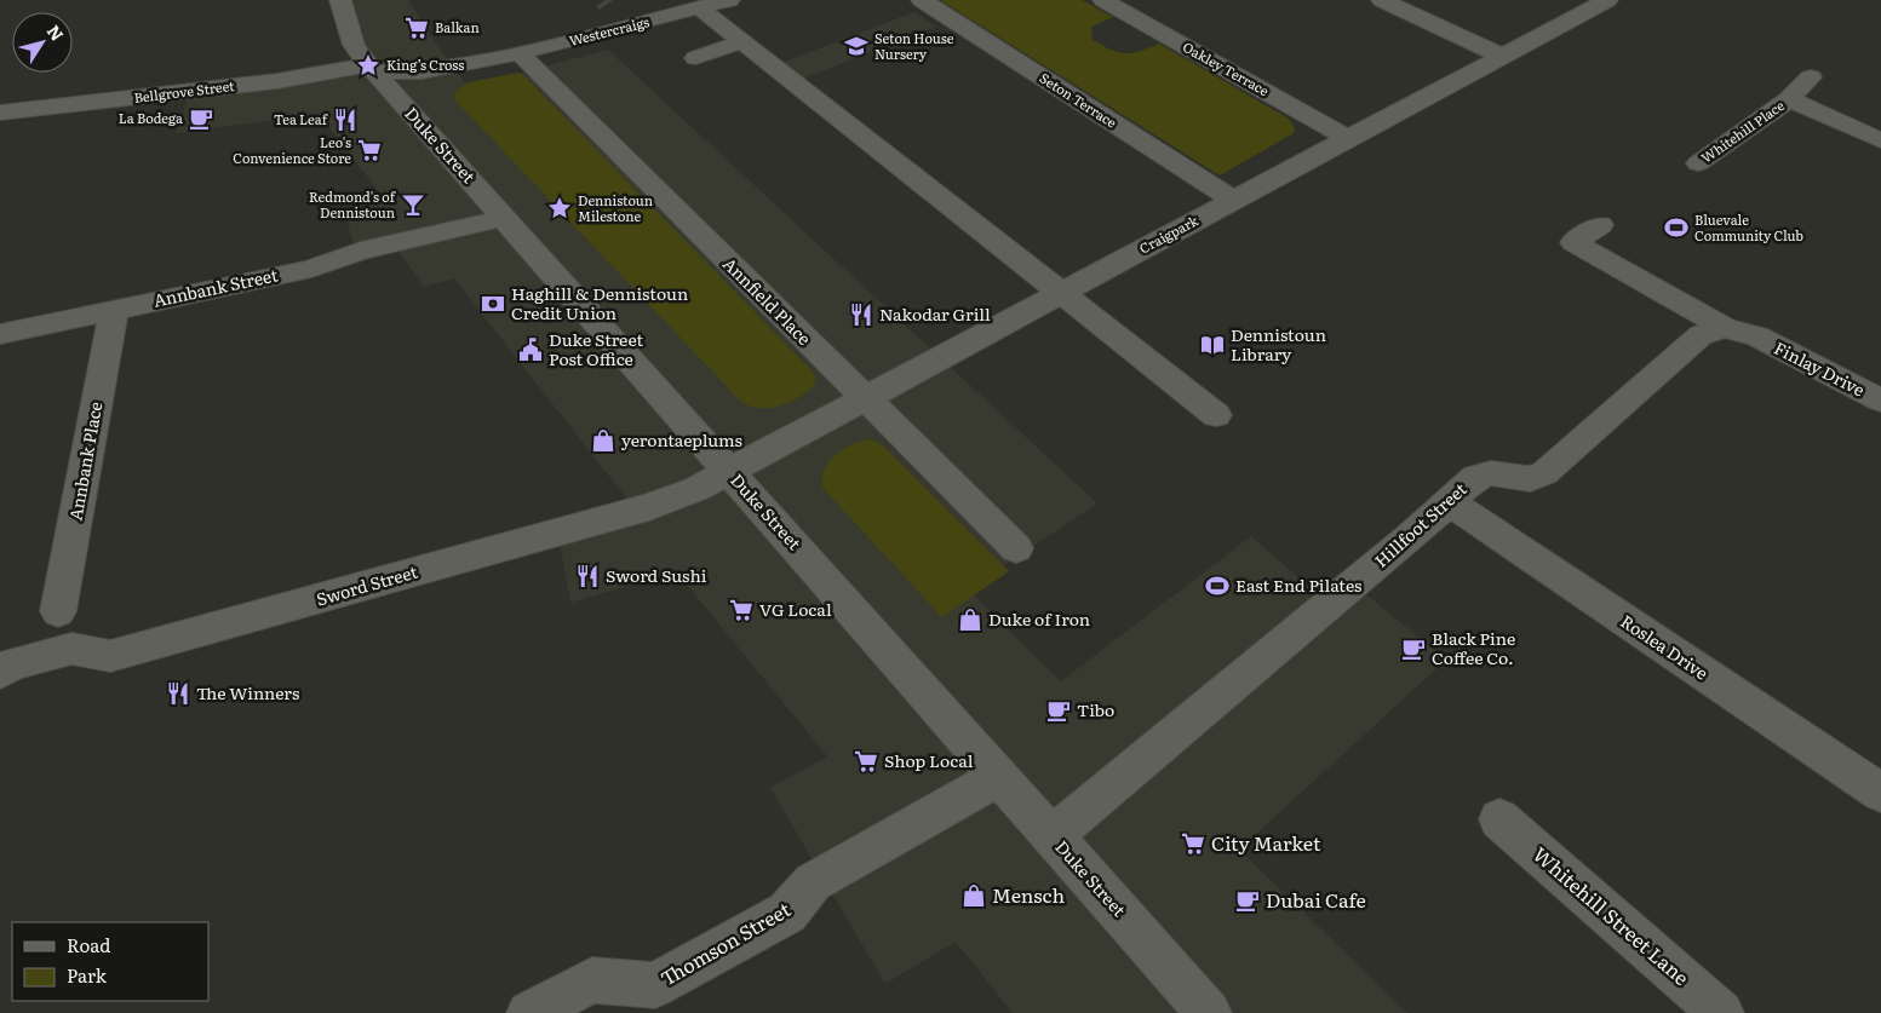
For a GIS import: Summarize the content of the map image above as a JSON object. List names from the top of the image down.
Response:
{
  "streets": {
    "street": [
      "Westercraigs",
      "Oakley Terrace",
      "Bellgrove Street",
      "Seton Terrace",
      "Whitehill Place",
      "Duke Street",
      "Craigpark",
      "Annbank Street",
      "Annfield Place",
      "Finlay Drive",
      "Annbank Place",
      "Hillfoot Street",
      "Sword Street",
      "Roslea Drive",
      "Whitehill Street Lane",
      "Thomson Street"
    ]
  },
  "crossings": [
    ["Westercraigs", "Bellgrove Street"],
    ["Westercraigs", "Duke Street"],
    ["Westercraigs", "Annfield Place"],
    ["Oakley Terrace", "Craigpark"],
    ["Bellgrove Street", "Duke Street"],
    ["Seton Terrace", "Craigpark"],
    ["Duke Street", "Craigpark"],
    ["Duke Street", "Annbank Street"],
    ["Duke Street", "Hillfoot Street"],
    ["Duke Street", "Sword Street"],
    ["Duke Street", "Thomson Street"],
    ["Craigpark", "Annfield Place"],
    ["Craigpark", "Sword Street"],
    ["Annbank Street", "Annbank Place"],
    ["Finlay Drive", "Hillfoot Street"],
    ["Hillfoot Street", "Roslea Drive"]
  ],
  "places": {
    "supermarket": [
      "Balkan",
      "Leo's Convenience Store",
      "VG Local",
      "Shop Local",
      "City Market"
    ],
    "school or university": ["Seton House Nursery"],
    "place": ["King’s Cross", "Dennistoun Milestone"],
    "cafe": [
      "La Bodega",
      "Black Pine Coffee Co.",
      "Tibo",
      "Dubai Cafe"
    ],
    "restaurant": [
      "Tea Leaf",
      "Nakodar Grill",
      "Sword Sushi",
      "The Winners"
    ],
    "bar": ["Redmond's of Dennistoun"],
    "sports": ["Bluevale Community Club", "East End Pilates"],
    "bank": ["Haghill & Dennistoun Credit Union"],
    "library": ["Dennistoun Library"],
    "public building": ["Duke Street Post Office"],
    "shop": ["yerontaeplums", "Duke of Iron", "Mensch"]
  },
  "legend": ["Road", "Park"],
  "north": "top right"
}
